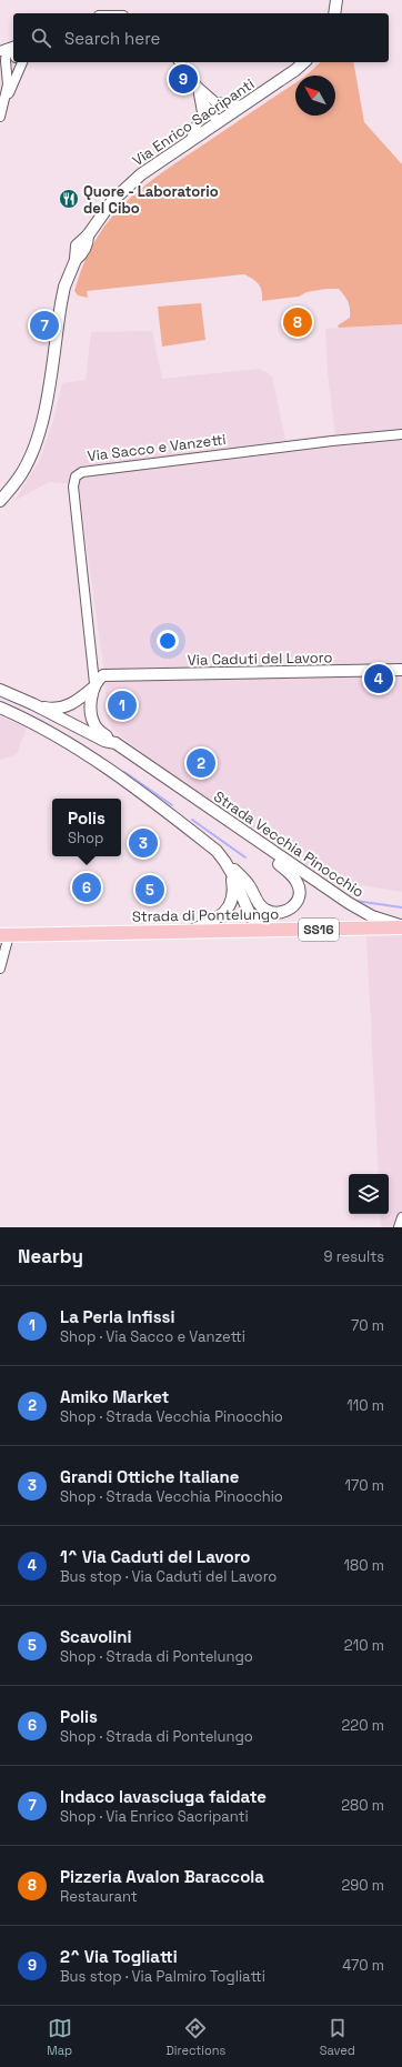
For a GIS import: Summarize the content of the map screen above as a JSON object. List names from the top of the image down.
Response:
{
  "streets": {
    "main road": ["Strada di Pontelungo", "SS16"],
    "street": [
      "Via Enrico Sacripanti",
      "Via Sacco e Vanzetti",
      "Via Caduti del Lavoro",
      "Strada Vecchia Pinocchio"
    ]
  },
  "crossings": [
    ["Via Sacco e Vanzetti", "Via Caduti del Lavoro"],
    ["Via Sacco e Vanzetti", "Strada Vecchia Pinocchio"],
    ["Strada Vecchia Pinocchio", "Strada di Pontelungo"]
  ],
  "places": {
    "restaurant": ["Quore - Laboratorio del Cibo"]
  },
  "north": "top left",
  "page": {
    "search": "Search here",
    "pins": [
      "9",
      "8",
      "7",
      "4",
      "1",
      "2",
      "3",
      "6",
      "5"
    ],
    "popup": ["Polis", "Shop"],
    "heading": ["Nearby", "9 results"],
    "list": [
      {
        "mark": "1",
        "name": "La Perla Infissi",
        "note": "Shop · Via Sacco e Vanzetti",
        "value": "70 m"
      },
      {
        "mark": "2",
        "name": "Amiko Market",
        "note": "Shop · Strada Vecchia Pinocchio",
        "value": "110 m"
      },
      {
        "mark": "3",
        "name": "Grandi Ottiche Italiane",
        "note": "Shop · Strada Vecchia Pinocchio",
        "value": "170 m"
      },
      {
        "mark": "4",
        "name": "1^ Via Caduti del Lavoro",
        "note": "Bus stop · Via Caduti del Lavoro",
        "value": "180 m"
      },
      {
        "mark": "5",
        "name": "Scavolini",
        "note": "Shop · Strada di Pontelungo",
        "value": "210 m"
      },
      {
        "mark": "6",
        "name": "Polis",
        "note": "Shop · Strada di Pontelungo",
        "value": "220 m"
      },
      {
        "mark": "7",
        "name": "Indaco lavasciuga faidate",
        "note": "Shop · Via Enrico Sacripanti",
        "value": "280 m"
      },
      {
        "mark": "8",
        "name": "Pizzeria Avalon Baraccola",
        "note": "Restaurant",
        "value": "290 m"
      },
      {
        "mark": "9",
        "name": "2^ Via Togliatti",
        "note": "Bus stop · Via Palmiro Togliatti",
        "value": "470 m"
      }
    ],
    "nav": ["Map", "Directions", "Saved"]
  }
}
